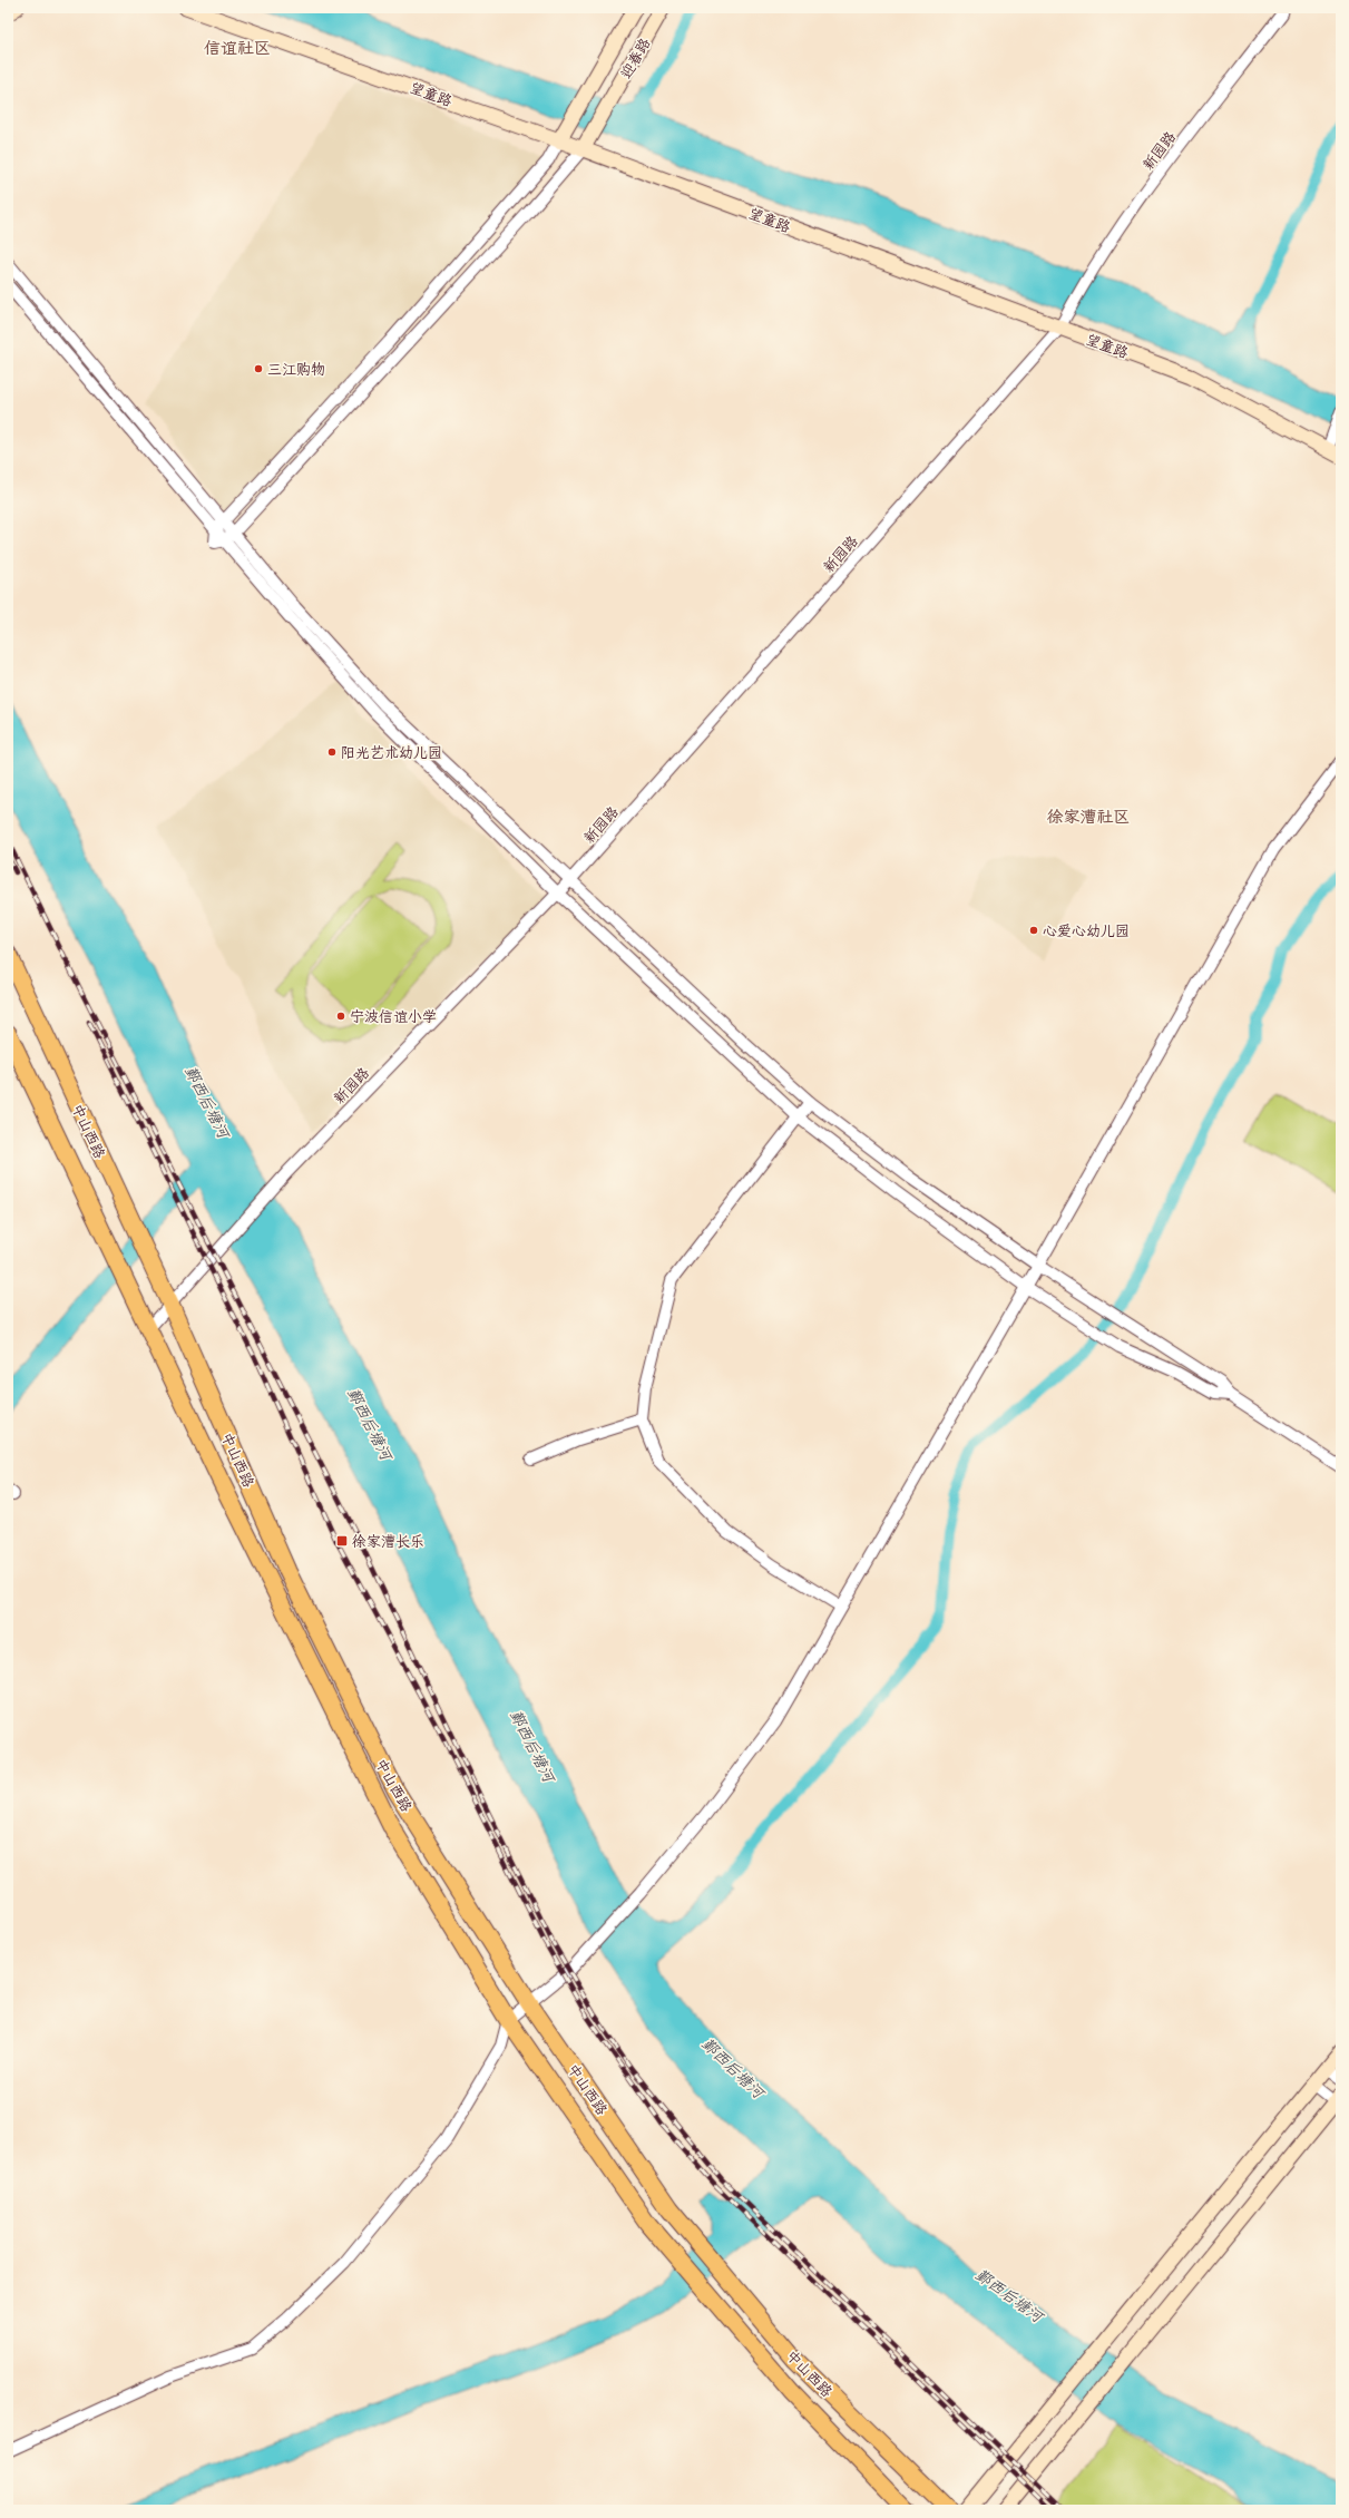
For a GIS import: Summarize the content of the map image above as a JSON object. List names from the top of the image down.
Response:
{
  "streets": {
    "main road": ["中山西路"],
    "street": ["迎春路", "望童路", "新园路"]
  },
  "crossings": [
    ["迎春路", "望童路"],
    ["望童路", "新园路"],
    ["新园路", "中山西路"]
  ],
  "districts": ["信谊社区", "徐家漕社区"],
  "water": ["鄞西后塘河"],
  "places": {
    "other": [
      "三江购物",
      "阳光艺术幼儿园",
      "心爱心幼儿园",
      "宁波信谊小学"
    ],
    "transit": ["徐家漕长乐"]
  }
}
